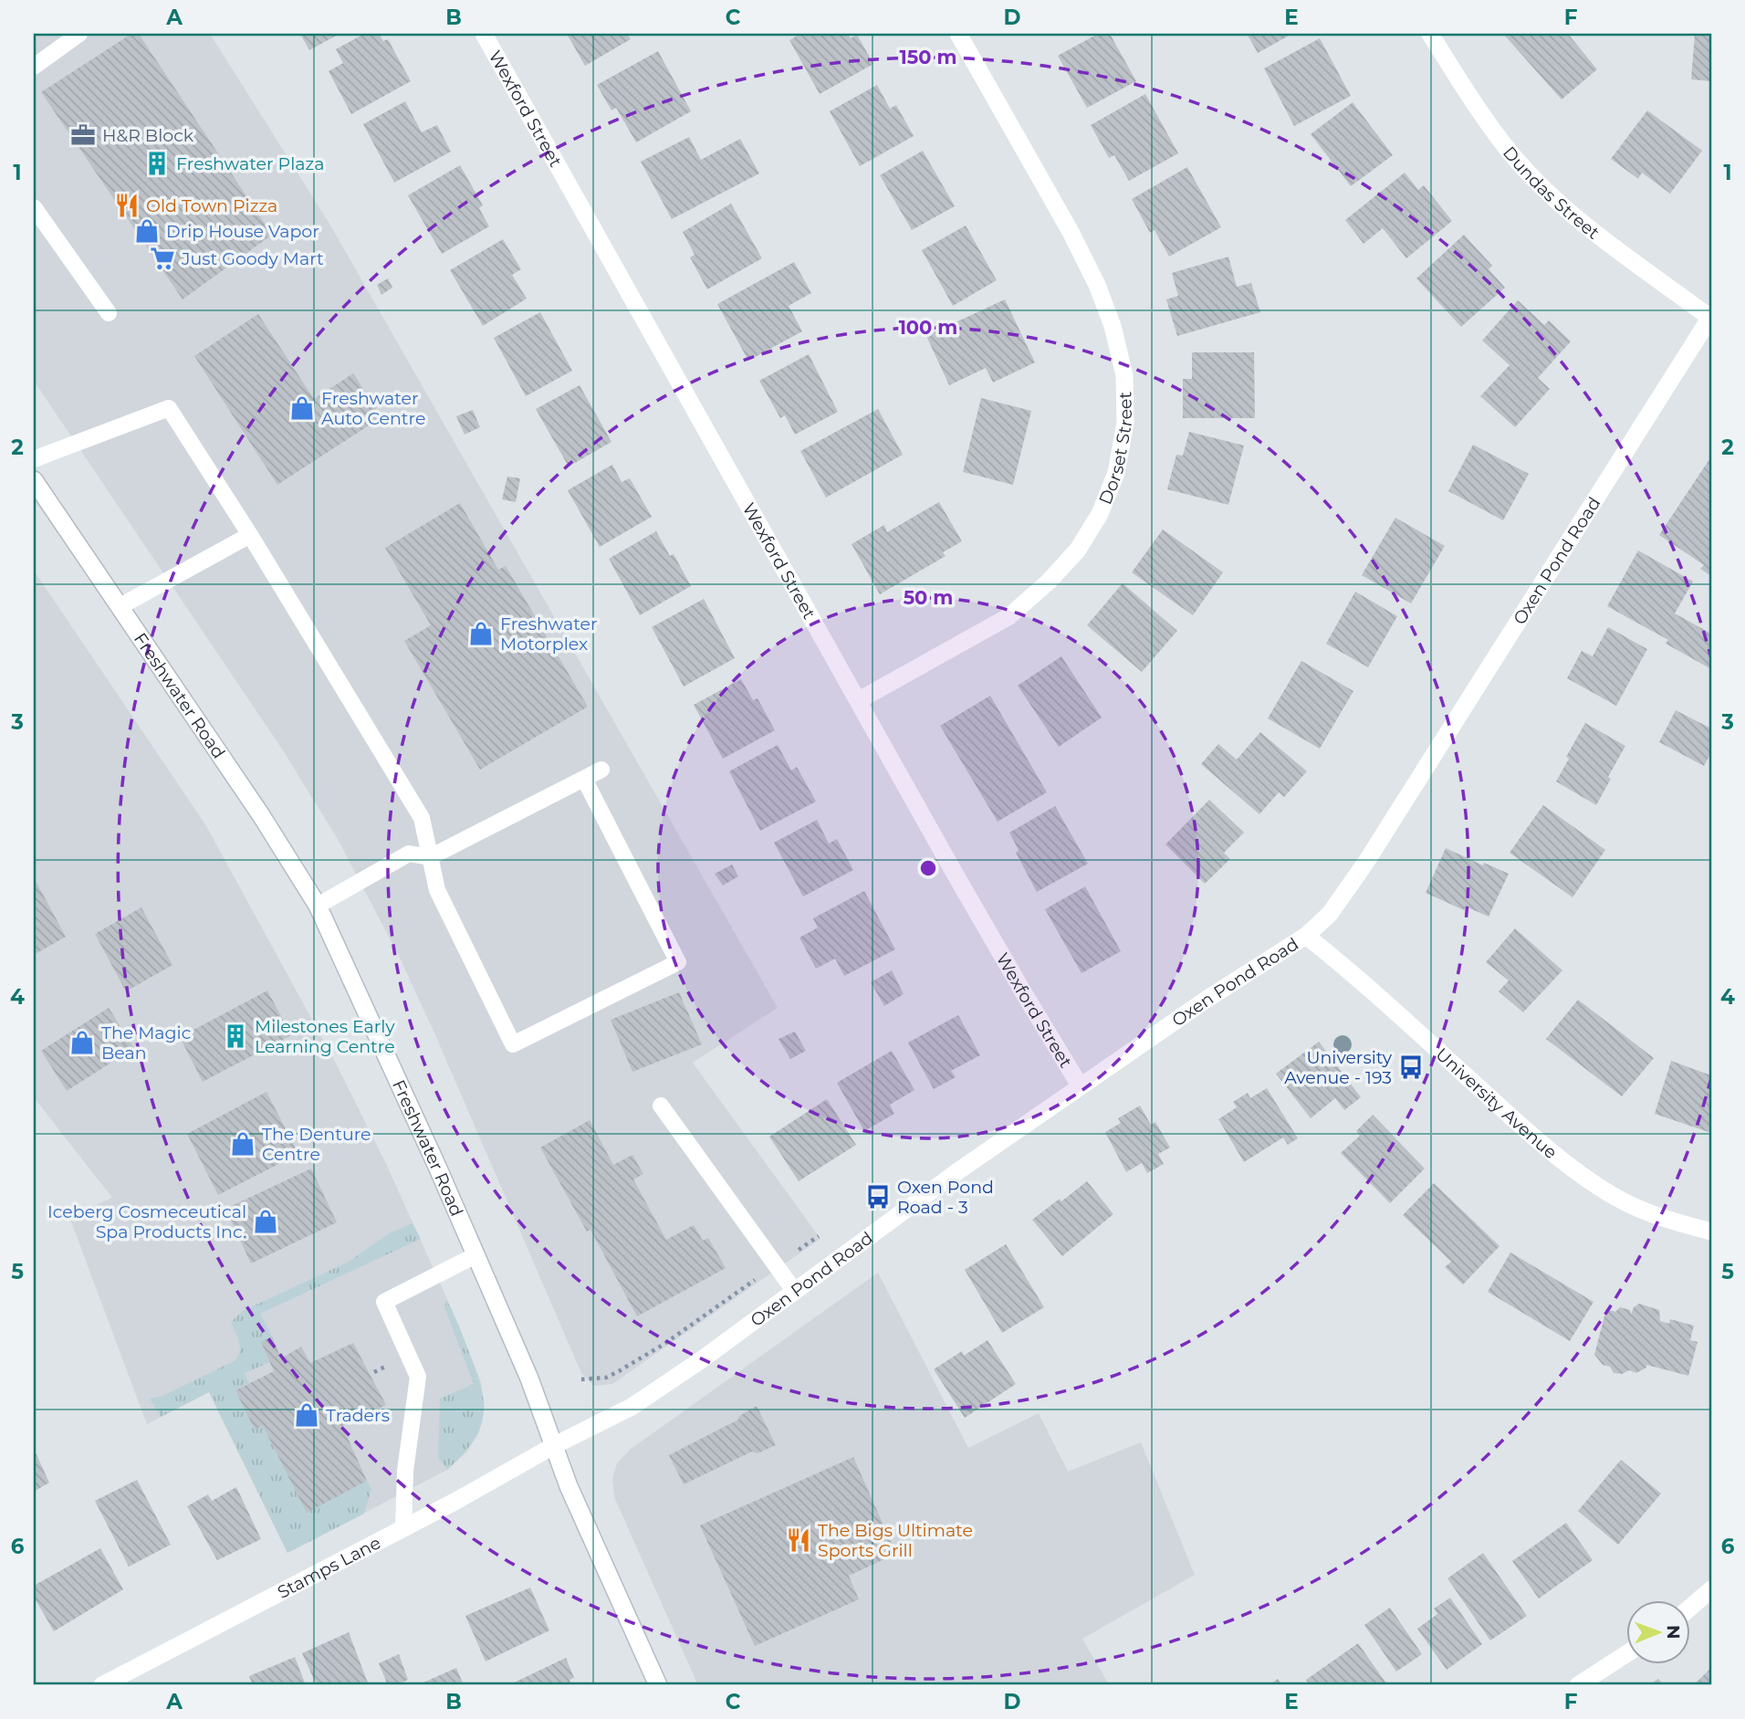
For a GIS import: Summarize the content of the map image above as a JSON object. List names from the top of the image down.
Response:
{
  "streets": {
    "street": [
      "Wexford Street",
      "Dundas Street",
      "Dorset Street",
      "Oxen Pond Road",
      "Freshwater Road",
      "University Avenue",
      "Stamps Lane"
    ]
  },
  "crossings": [
    ["Wexford Street", "Dorset Street"],
    ["Wexford Street", "Oxen Pond Road"],
    ["Dundas Street", "Oxen Pond Road"],
    ["Oxen Pond Road", "Freshwater Road"],
    ["Oxen Pond Road", "University Avenue"],
    ["Oxen Pond Road", "Stamps Lane"],
    ["Freshwater Road", "Stamps Lane"]
  ],
  "places": {
    "office": ["H&R Block"],
    "building": ["Freshwater Plaza", "Milestones Early Learning Centre"],
    "restaurant": ["Old Town Pizza", "The Bigs Ultimate Sports Grill"],
    "shop": [
      "Drip House Vapor",
      "Freshwater Auto Centre",
      "Freshwater Motorplex",
      "The Magic Bean",
      "The Denture Centre",
      "Iceberg Cosmeceutical Spa Products Inc.",
      "Traders"
    ],
    "supermarket": ["Just Goody Mart"],
    "bus stop": ["University Avenue - 193", "Oxen Pond Road - 3"]
  },
  "north": "right",
  "grid": {
    "columns": [
      "A",
      "B",
      "C",
      "D",
      "E",
      "F"
    ],
    "rows": [
      "1",
      "2",
      "3",
      "4",
      "5",
      "6"
    ]
  },
  "rings": ["150 m", "100 m", "50 m"]
}
